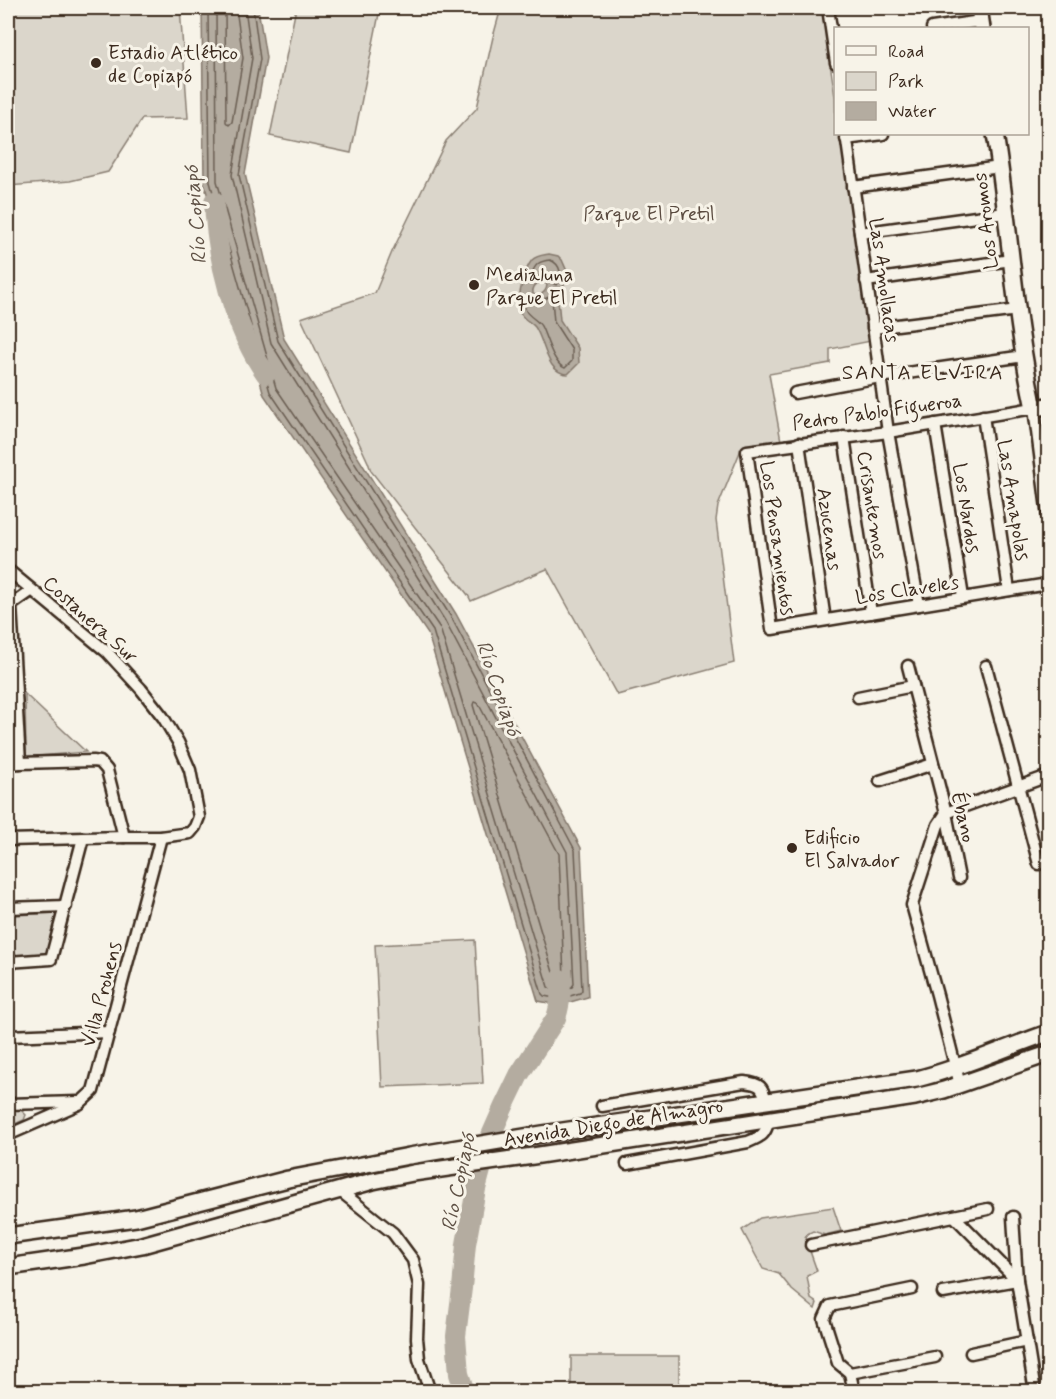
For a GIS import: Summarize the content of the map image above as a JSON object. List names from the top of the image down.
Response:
{
  "streets": {
    "street": [
      "Los Aromos",
      "Las Amollacas",
      "Pedro Pablo Figueroa",
      "Las Amapolas",
      "Crisantemos",
      "Los Nardos",
      "Azucenas",
      "Los Pensamientos",
      "Los Claveles",
      "Costanera Sur",
      "Ébano",
      "Villa Prohens",
      "Avenida Diego de Almagro"
    ]
  },
  "crossings": [
    ["Los Aromos", "Pedro Pablo Figueroa"],
    ["Las Amollacas", "Pedro Pablo Figueroa"],
    ["Las Amollacas", "Los Claveles"],
    ["Pedro Pablo Figueroa", "Las Amapolas"],
    ["Pedro Pablo Figueroa", "Crisantemos"],
    ["Pedro Pablo Figueroa", "Los Nardos"],
    ["Pedro Pablo Figueroa", "Azucenas"],
    ["Pedro Pablo Figueroa", "Los Pensamientos"],
    ["Las Amapolas", "Los Claveles"],
    ["Crisantemos", "Los Claveles"],
    ["Los Nardos", "Los Claveles"],
    ["Azucenas", "Los Claveles"],
    ["Los Pensamientos", "Los Claveles"],
    ["Costanera Sur", "Villa Prohens"]
  ],
  "districts": ["SANTA ELVIRA"],
  "water": ["Río Copiapó"],
  "parks": ["Parque El Pretil"],
  "places": ["Estadio Atlético de Copiapó", "Medialuna Parque El Pretil", "Edificio El Salvador"],
  "legend": ["Road", "Park", "Water"]
}
